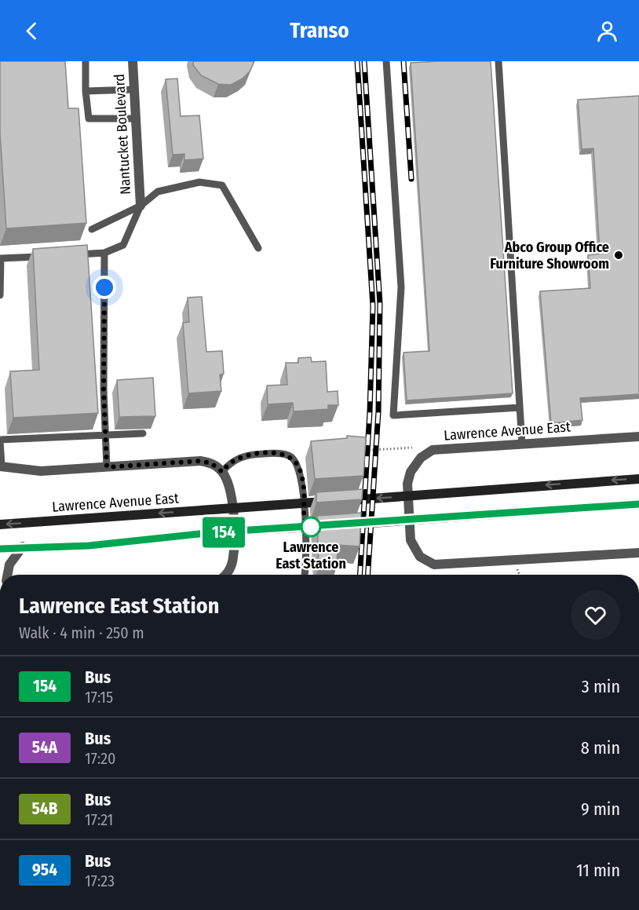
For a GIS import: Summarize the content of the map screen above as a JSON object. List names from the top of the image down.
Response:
{
  "streets": {
    "main road": ["Lawrence Avenue East"],
    "street": ["Nantucket Boulevard"]
  },
  "places": ["Abco Group Office Furniture Showroom", "Lawrence East Station"],
  "lines": ["bus line 154"],
  "page": {
    "header": "Transo",
    "on_map": "154",
    "heading": ["Lawrence East Station", "Walk · 4 min · 250 m"],
    "list": [
      {
        "mark": "154",
        "name": "Bus",
        "note": "17:15",
        "value": "3 min"
      },
      {
        "mark": "54A",
        "name": "Bus",
        "note": "17:20",
        "value": "8 min"
      },
      {
        "mark": "54B",
        "name": "Bus",
        "note": "17:21",
        "value": "9 min"
      },
      {
        "mark": "954",
        "name": "Bus",
        "note": "17:23",
        "value": "11 min"
      }
    ]
  }
}
